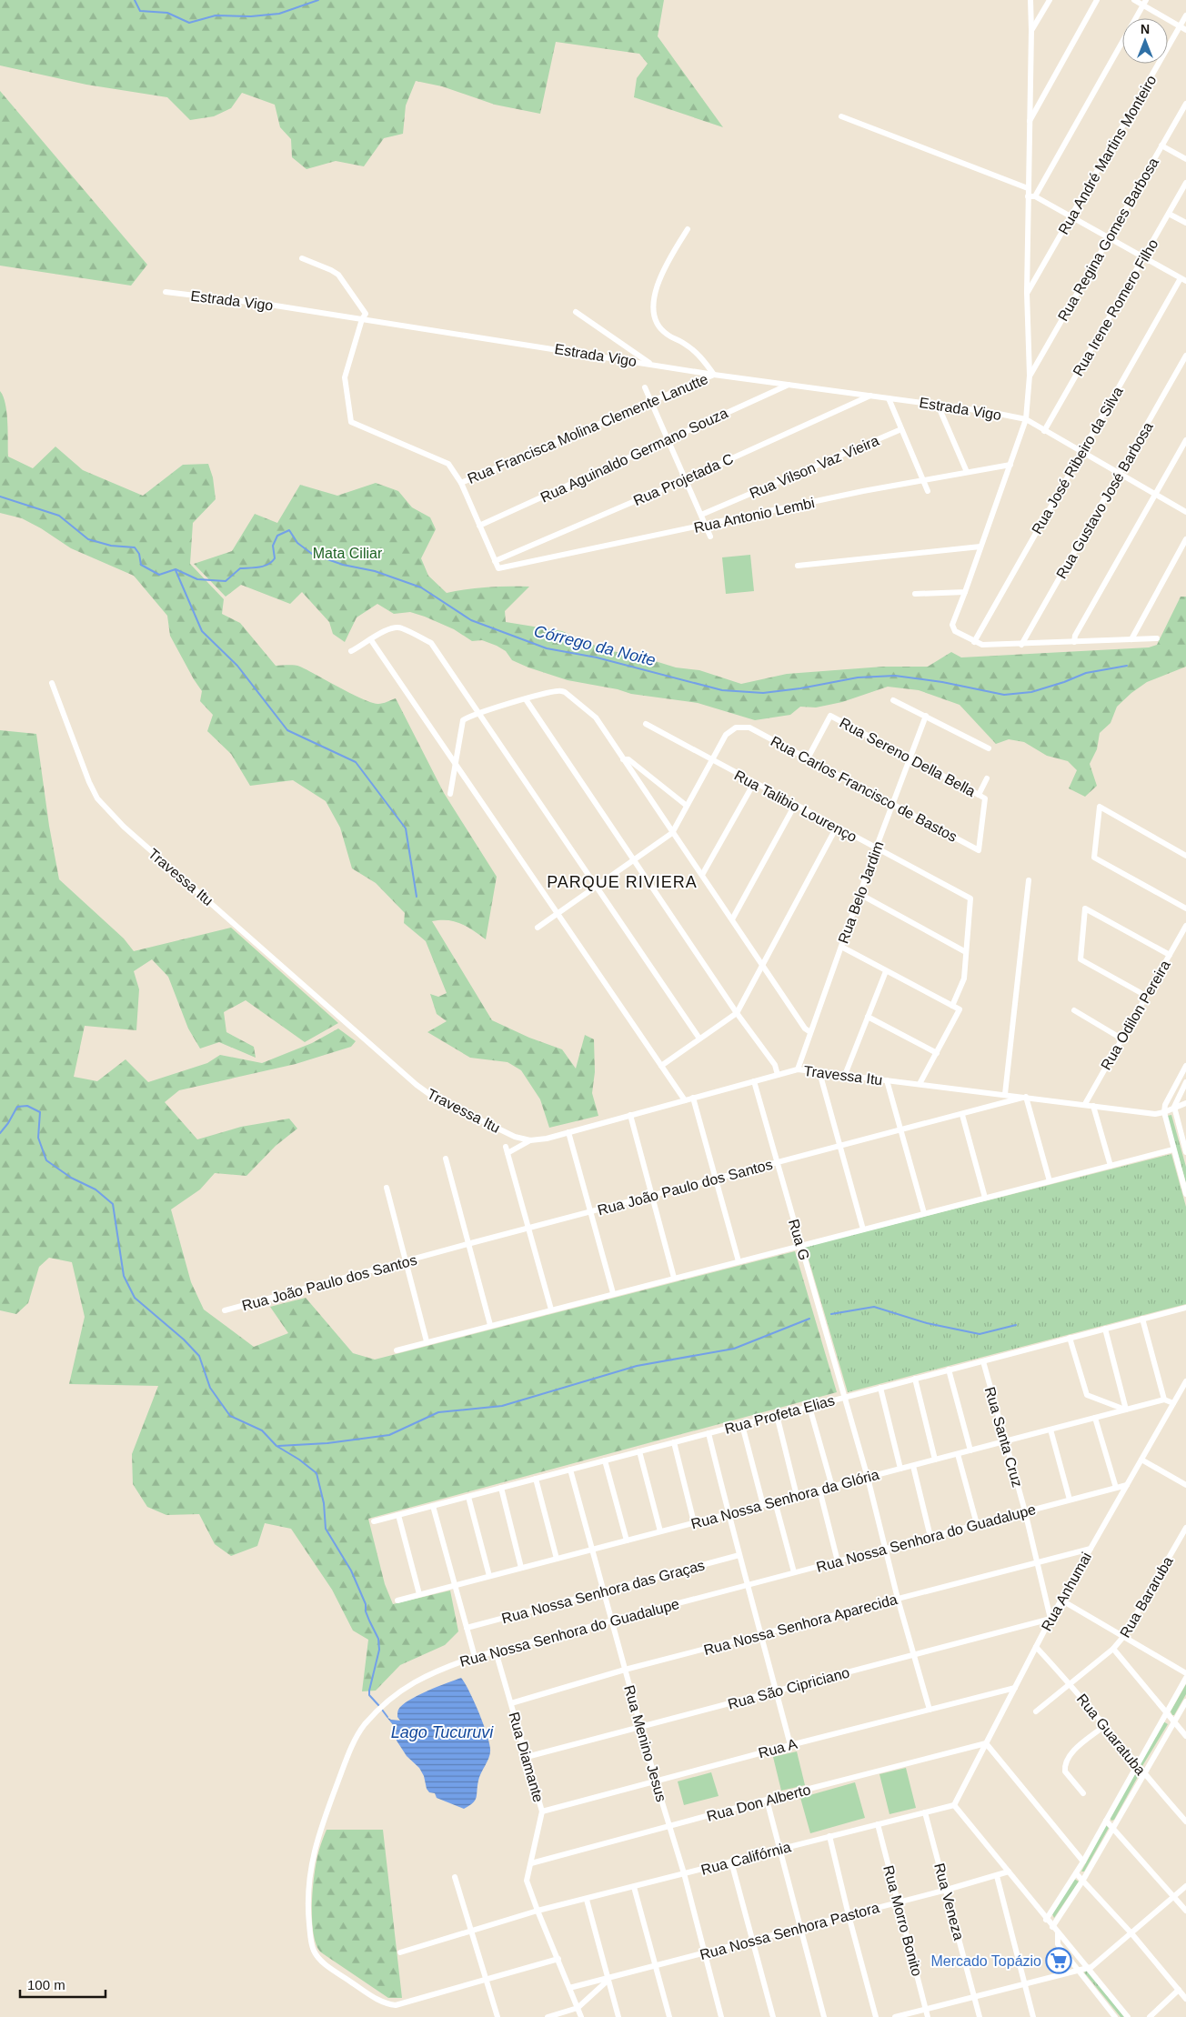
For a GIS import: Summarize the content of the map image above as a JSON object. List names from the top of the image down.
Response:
{
  "streets": {
    "street": [
      "Rua André Martins Monteiro",
      "Rua Regina Gomes Barbosa",
      "Estrada Vigo",
      "Rua Irene Romero Filho",
      "Rua Francisca Molina Clemente Lanutte",
      "Rua Aguinaldo Germano Souza",
      "Rua José Ribeiro da Silva",
      "Rua Vilson Vaz Vieira",
      "Rua Projetada C",
      "Rua Gustavo José Barbosa",
      "Rua Antonio Lembi",
      "Rua Sereno Della Bella",
      "Rua Carlos Francisco de Bastos",
      "Rua Talibio Lourenço",
      "Travessa Itu",
      "Rua Belo Jardim",
      "Rua Odilon Pereira",
      "Rua João Paulo dos Santos",
      "Rua G",
      "Rua Profeta Elias",
      "Rua Santa Cruz",
      "Rua Nossa Senhora da Glória",
      "Rua Nossa Senhora do Guadalupe",
      "Rua Nossa Senhora das Graças",
      "Rua Anhumai",
      "Rua Bararuba",
      "Rua Nossa Senhora Aparecida",
      "Rua São Cipriciano",
      "Rua Guaratuba",
      "Rua Menino Jesus",
      "Rua A",
      "Rua Diamante",
      "Rua Don Alberto",
      "Rua Califórnia",
      "Rua Veneza",
      "Rua Morro Bonito",
      "Rua Nossa Senhora Pastora"
    ]
  },
  "crossings": [
    ["Estrada Vigo", "Rua Francisca Molina Clemente Lanutte"],
    ["Estrada Vigo", "Rua Aguinaldo Germano Souza"],
    ["Estrada Vigo", "Rua Projetada C"],
    ["Rua Projetada C", "Rua Antonio Lembi"],
    ["Rua Sereno Della Bella", "Rua Carlos Francisco de Bastos"],
    ["Rua Sereno Della Bella", "Rua Belo Jardim"],
    ["Rua Carlos Francisco de Bastos", "Rua Talibio Lourenço"],
    ["Rua Carlos Francisco de Bastos", "Rua Belo Jardim"],
    ["Rua Talibio Lourenço", "Rua Belo Jardim"],
    ["Travessa Itu", "Rua Belo Jardim"],
    ["Travessa Itu", "Rua João Paulo dos Santos"],
    ["Travessa Itu", "Rua G"],
    ["Rua Odilon Pereira", "Rua João Paulo dos Santos"],
    ["Rua João Paulo dos Santos", "Rua G"],
    ["Rua G", "Rua Profeta Elias"],
    ["Rua G", "Rua Nossa Senhora da Glória"],
    ["Rua G", "Rua Nossa Senhora do Guadalupe"],
    ["Rua G", "Rua Nossa Senhora Aparecida"],
    ["Rua G", "Rua São Cipriciano"],
    ["Rua G", "Rua A"],
    ["Rua Profeta Elias", "Rua Santa Cruz"],
    ["Rua Profeta Elias", "Rua Menino Jesus"],
    ["Rua Santa Cruz", "Rua Nossa Senhora da Glória"],
    ["Rua Santa Cruz", "Rua Nossa Senhora do Guadalupe"],
    ["Rua Santa Cruz", "Rua Anhumai"],
    ["Rua Santa Cruz", "Rua Nossa Senhora Aparecida"],
    ["Rua Santa Cruz", "Rua São Cipriciano"],
    ["Rua Nossa Senhora da Glória", "Rua Menino Jesus"],
    ["Rua Nossa Senhora do Guadalupe", "Rua Anhumai"],
    ["Rua Nossa Senhora do Guadalupe", "Rua Menino Jesus"],
    ["Rua Nossa Senhora do Guadalupe", "Rua Diamante"],
    ["Rua Nossa Senhora das Graças", "Rua Menino Jesus"],
    ["Rua Anhumai", "Rua Nossa Senhora Aparecida"],
    ["Rua Anhumai", "Rua São Cipriciano"],
    ["Rua Anhumai", "Rua Guaratuba"],
    ["Rua Anhumai", "Rua A"],
    ["Rua Anhumai", "Rua Don Alberto"],
    ["Rua Anhumai", "Rua Califórnia"],
    ["Rua Bararuba", "Rua Guaratuba"],
    ["Rua Nossa Senhora Aparecida", "Rua Menino Jesus"],
    ["Rua Nossa Senhora Aparecida", "Rua Diamante"],
    ["Rua São Cipriciano", "Rua Menino Jesus"],
    ["Rua São Cipriciano", "Rua Diamante"],
    ["Rua Menino Jesus", "Rua A"],
    ["Rua Menino Jesus", "Rua Don Alberto"],
    ["Rua Menino Jesus", "Rua Califórnia"],
    ["Rua Menino Jesus", "Rua Nossa Senhora Pastora"],
    ["Rua A", "Rua Diamante"],
    ["Rua Diamante", "Rua Don Alberto"],
    ["Rua Diamante", "Rua Califórnia"],
    ["Rua Diamante", "Rua Nossa Senhora Pastora"],
    ["Rua Califórnia", "Rua Veneza"],
    ["Rua Califórnia", "Rua Morro Bonito"],
    ["Rua Veneza", "Rua Nossa Senhora Pastora"],
    ["Rua Morro Bonito", "Rua Nossa Senhora Pastora"]
  ],
  "districts": ["PARQUE RIVIERA"],
  "water": ["Córrego da Noite", "Lago Tucuruvi"],
  "parks": ["Mata Ciliar"],
  "places": {
    "supermarket": ["Mercado Topázio"]
  },
  "scale_bar": "100 m",
  "north": "top"
}
